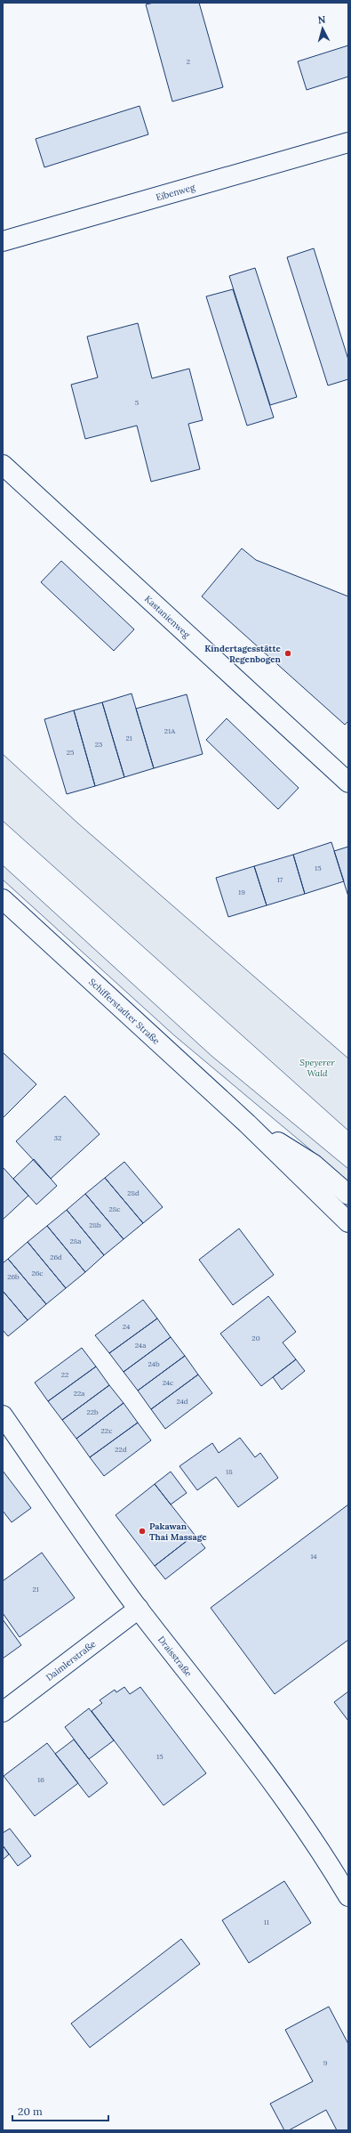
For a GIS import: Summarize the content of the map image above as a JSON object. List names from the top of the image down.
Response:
{
  "streets": {
    "street": [
      "Eibenweg",
      "Kastanienweg",
      "Schifferstadter Straße",
      "Draisstraße",
      "Daimlerstraße"
    ]
  },
  "crossings": [
    ["Draisstraße", "Daimlerstraße"]
  ],
  "parks": ["Speyerer Wald"],
  "places": ["Kindertagesstätte Regenbogen", "Pakawan Thai Massage"],
  "house_numbers": [
    "2",
    "5",
    "21A",
    "21",
    "23",
    "25",
    "15",
    "17",
    "19",
    "32",
    "28d",
    "28c",
    "28b",
    "28a",
    "26d",
    "26c",
    "26b",
    "24",
    "20",
    "24a",
    "24b",
    "22",
    "24c",
    "22a",
    "24d",
    "22b",
    "22c",
    "22d",
    "18",
    "14",
    "21",
    "15",
    "16",
    "11",
    "9"
  ],
  "scale_bar": "20 m",
  "north": "top"
}
